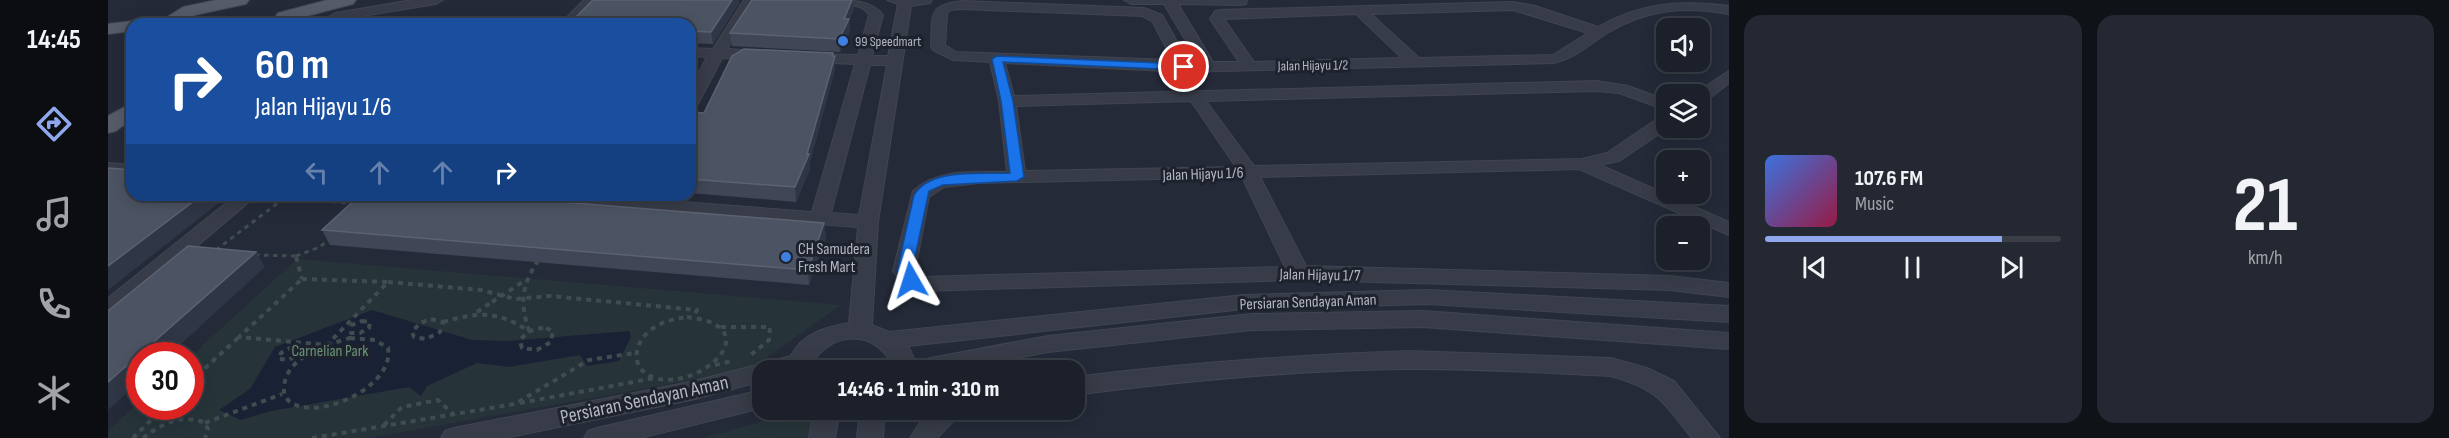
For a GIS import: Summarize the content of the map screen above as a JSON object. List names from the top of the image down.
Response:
{
  "streets": {
    "street": [
      "Jalan Hijayu 1/2",
      "Jalan Hijayu 1/6",
      "Jalan Hijayu 1/7",
      "Persiaran Sendayan Aman"
    ]
  },
  "crossings": [
    ["Jalan Hijayu 1/6", "Jalan Hijayu 1/7"]
  ],
  "parks": ["Carnelian Park"],
  "places": ["99 Speedmart", "CH Samudera Fresh Mart"],
  "page": {
    "tabs": "14:45",
    "tile": ["21", "km/h"],
    "map_buttons": ["+", "−"],
    "turn": ["60 m", "Jalan Hijayu 1/6"],
    "song": ["107.6 FM", "Music"],
    "limit": "30",
    "trip": "14:46 · 1 min · 310 m"
  }
}
